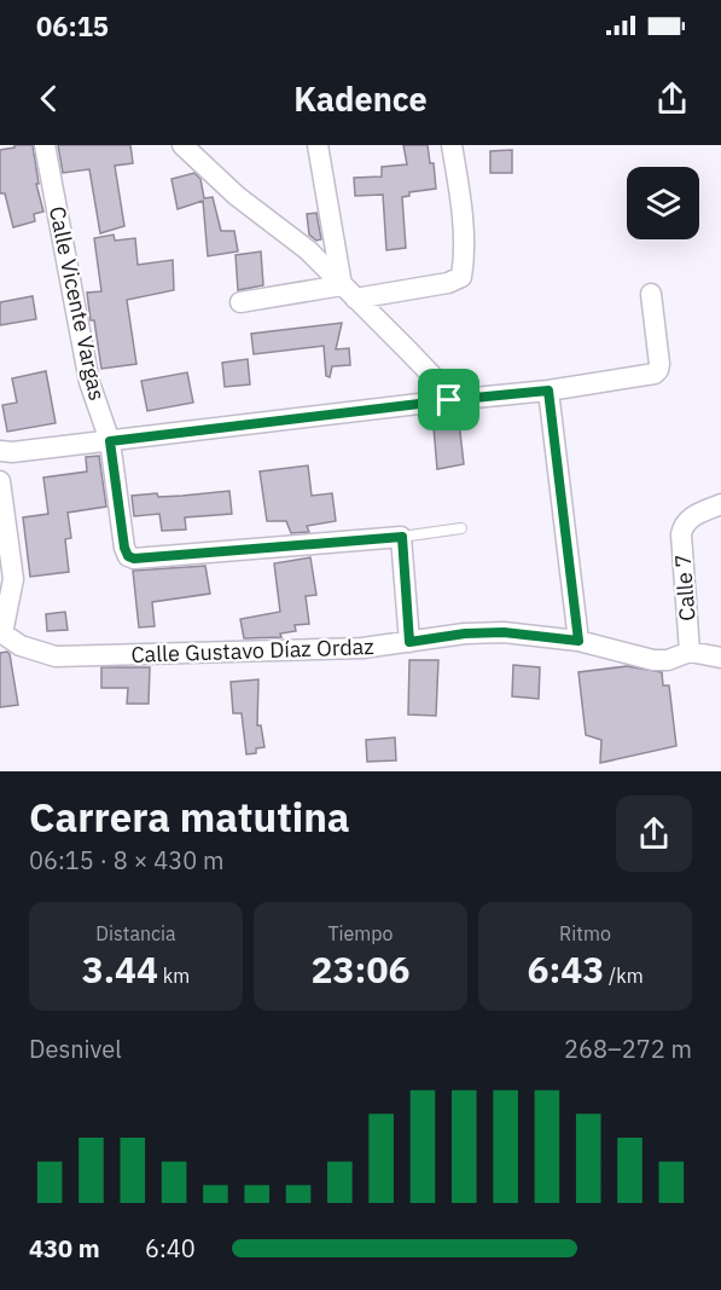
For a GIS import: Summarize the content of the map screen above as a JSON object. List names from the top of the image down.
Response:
{
  "streets": {
    "street": ["Calle Vicente Vargas", "Calle 7", "Calle Gustavo Díaz Ordaz"]
  },
  "crossings": [
    ["Calle 7", "Calle Gustavo Díaz Ordaz"]
  ],
  "page": {
    "status": "06:15",
    "header": "Kadence",
    "heading": ["Carrera matutina", "06:15 · 8 × 430 m"],
    "stats": [
      ["Distancia", "3.44 km"],
      ["Tiempo", "23:06"],
      ["Ritmo", "6:43 /km"]
    ],
    "chart": ["Desnivel", "268–272 m"],
    "list": [
      {
        "name": "430 m",
        "note": "6:40"
      }
    ]
  }
}
